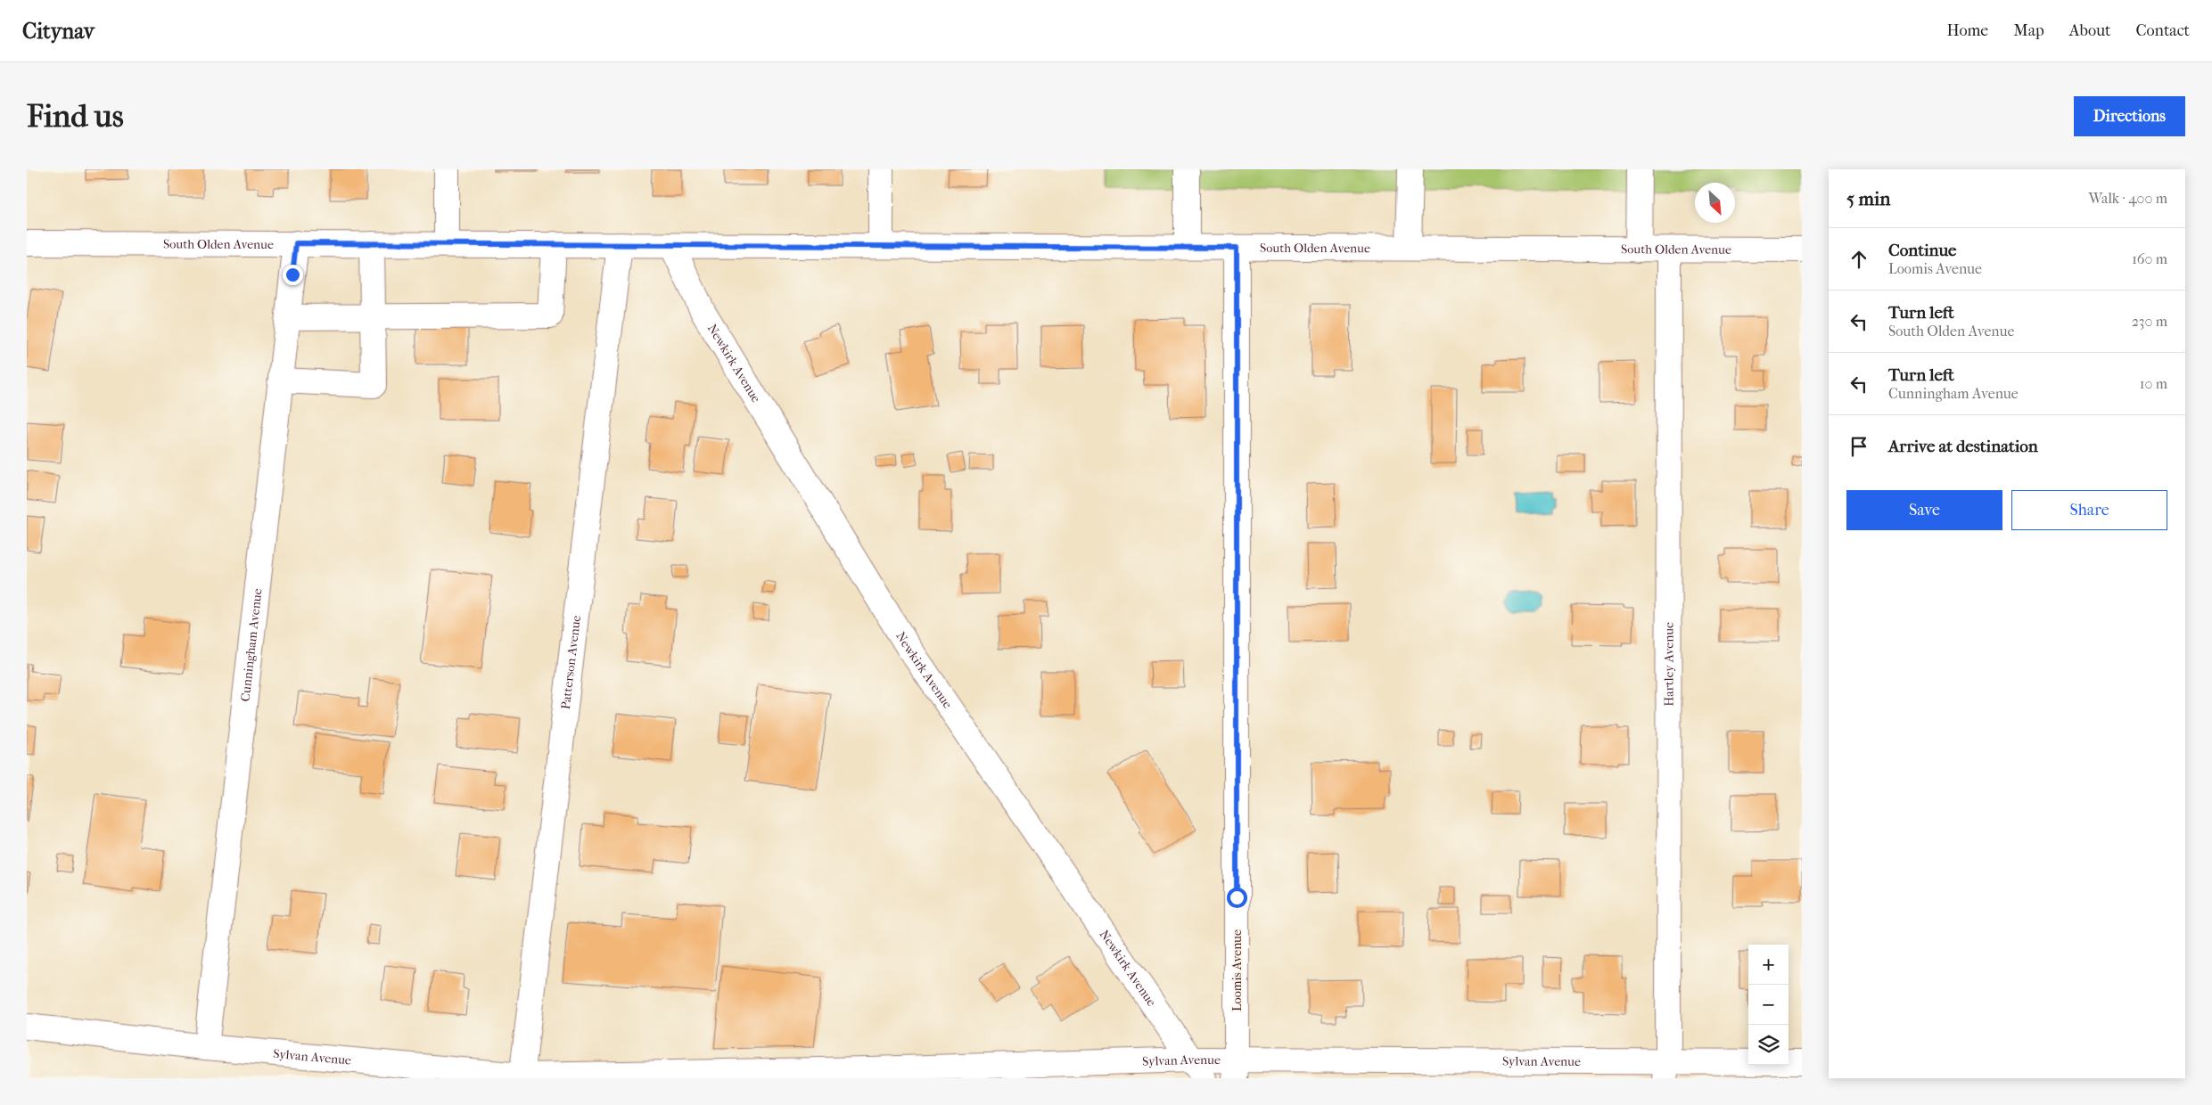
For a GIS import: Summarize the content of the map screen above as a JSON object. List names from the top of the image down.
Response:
{
  "streets": {
    "street": [
      "South Olden Avenue",
      "Newkirk Avenue",
      "Cunningham Avenue",
      "Patterson Avenue",
      "Hartley Avenue",
      "Loomis Avenue",
      "Sylvan Avenue"
    ]
  },
  "crossings": [
    ["South Olden Avenue", "Newkirk Avenue"],
    ["South Olden Avenue", "Cunningham Avenue"],
    ["South Olden Avenue", "Patterson Avenue"],
    ["South Olden Avenue", "Hartley Avenue"],
    ["South Olden Avenue", "Loomis Avenue"],
    ["Newkirk Avenue", "Sylvan Avenue"],
    ["Cunningham Avenue", "Sylvan Avenue"],
    ["Patterson Avenue", "Sylvan Avenue"],
    ["Hartley Avenue", "Sylvan Avenue"],
    ["Loomis Avenue", "Sylvan Avenue"]
  ],
  "north": "bottom right",
  "page": {
    "header": "Citynav",
    "nav": [
      "Home",
      "Map",
      "About",
      "Contact"
    ],
    "buttons": [
      "Directions",
      ["Save", "Share"]
    ],
    "title": "Find us",
    "heading": ["5 min", "Walk · 400 m"],
    "list": [
      ["Continue", "Loomis Avenue", "160 m"],
      ["Turn left", "South Olden Avenue", "230 m"],
      ["Turn left", "Cunningham Avenue", "10 m"],
      "Arrive at destination"
    ],
    "map_buttons": ["+", "−"]
  }
}
